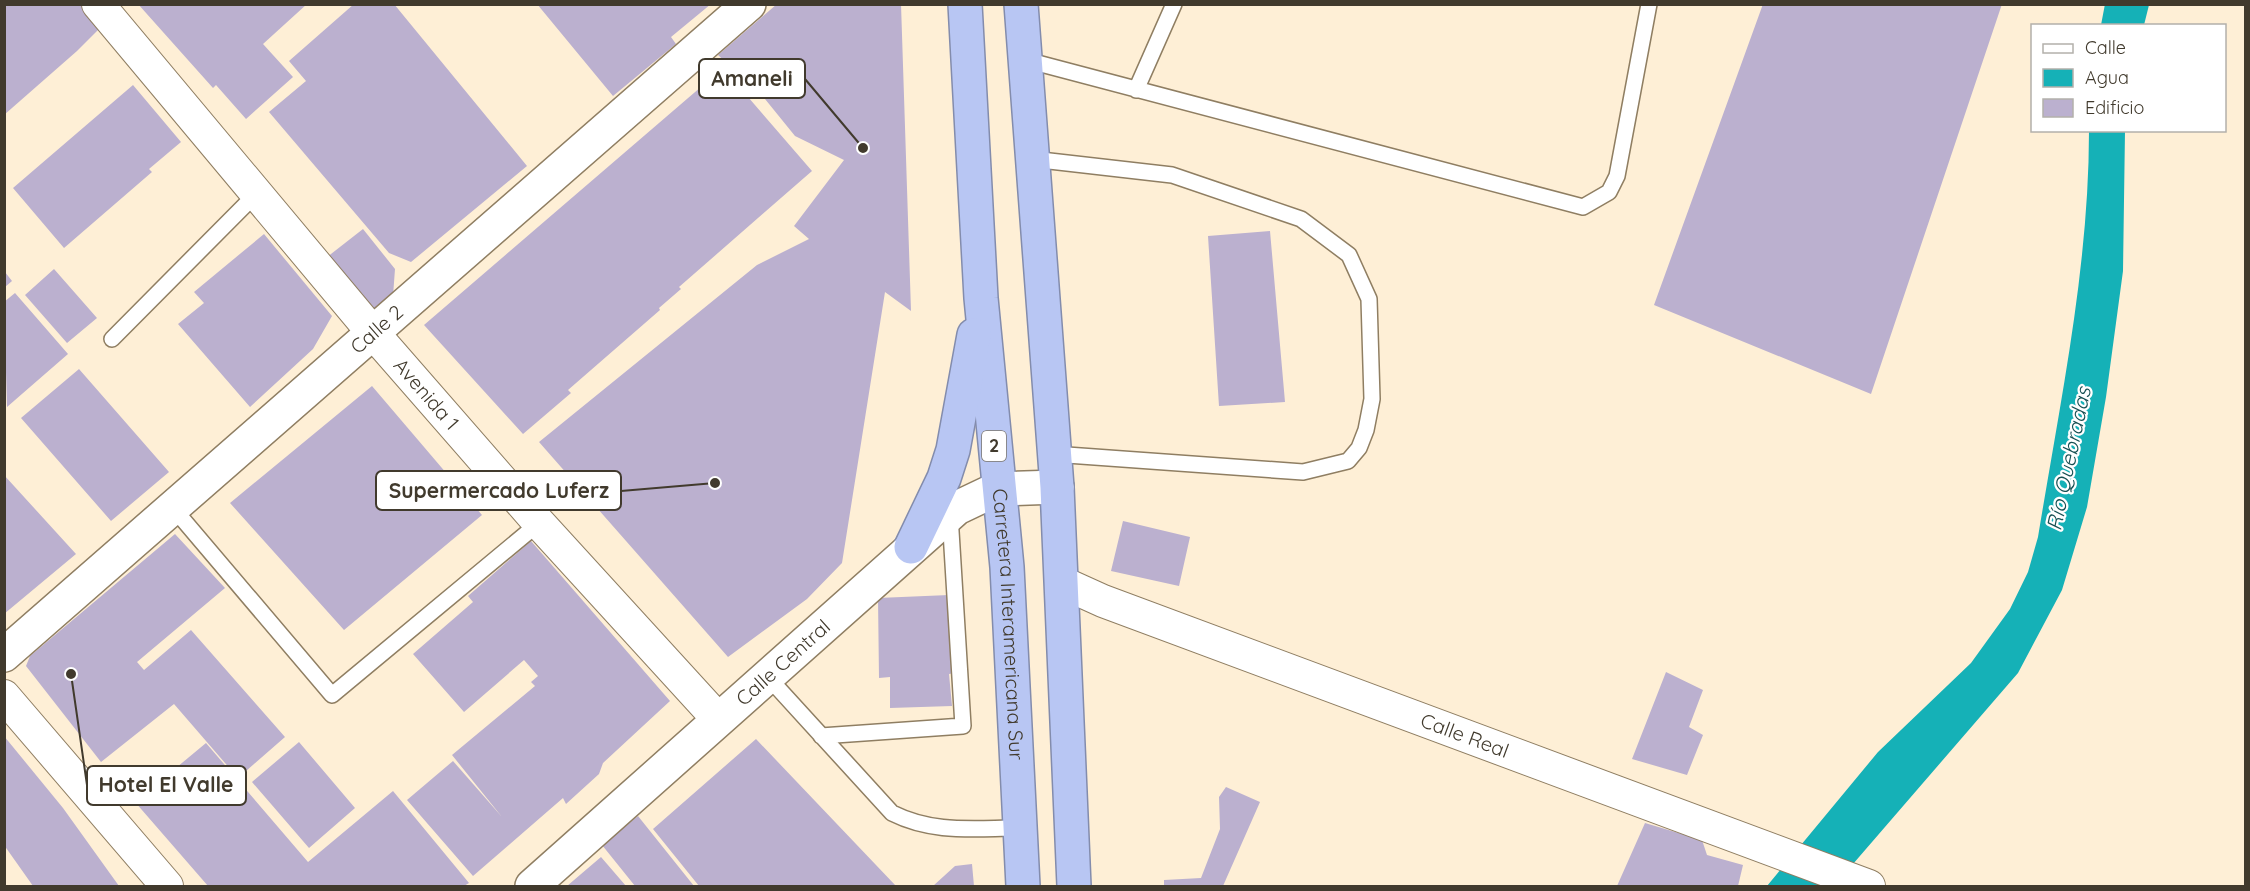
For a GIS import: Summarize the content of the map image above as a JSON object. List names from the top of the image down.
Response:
{
  "streets": {
    "highway": ["2", "Carretera Interamericana Sur"],
    "main road": ["Calle 2", "Calle Central"],
    "street": ["Avenida 1", "Calle Real"]
  },
  "crossings": [
    ["Calle 2", "Avenida 1"],
    ["Avenida 1", "Calle Central"],
    ["Carretera Interamericana Sur", "Calle Central"]
  ],
  "water": ["Río Quebradas"],
  "places": ["Amaneli", "Supermercado Luferz", "Hotel El Valle"],
  "legend": ["Calle", "Agua", "Edificio"]
}
